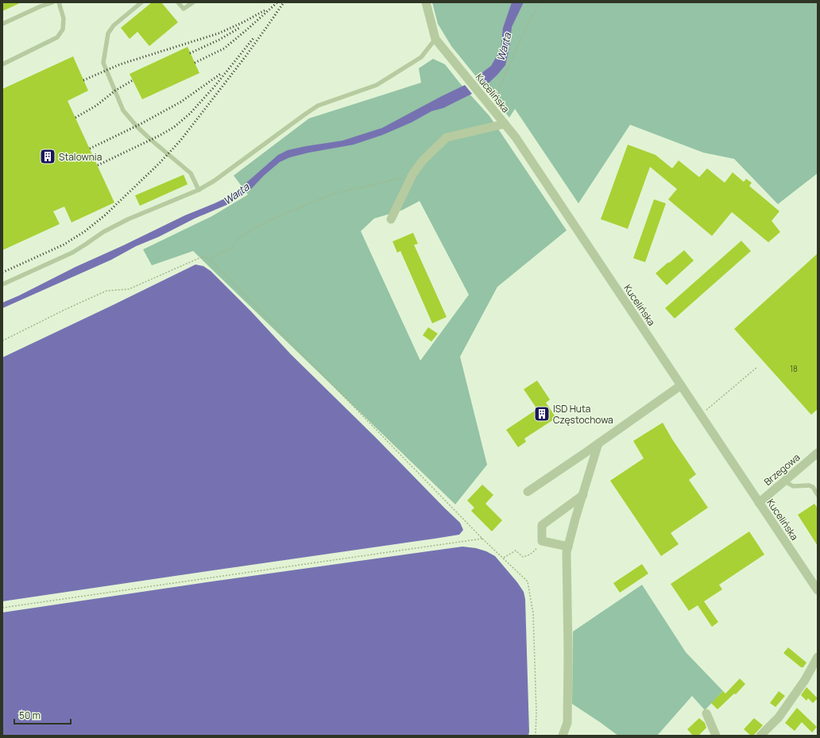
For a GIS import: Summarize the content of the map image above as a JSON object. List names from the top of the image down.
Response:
{
  "streets": {
    "street": ["Kucelińska", "Brzegowa"]
  },
  "crossings": [
    ["Kucelińska", "Brzegowa"]
  ],
  "water": ["Warta"],
  "places": {
    "building": ["Stalownia", "ISD Huta Częstochowa"]
  },
  "house_numbers": ["18"],
  "scale_bar": "50 m"
}
